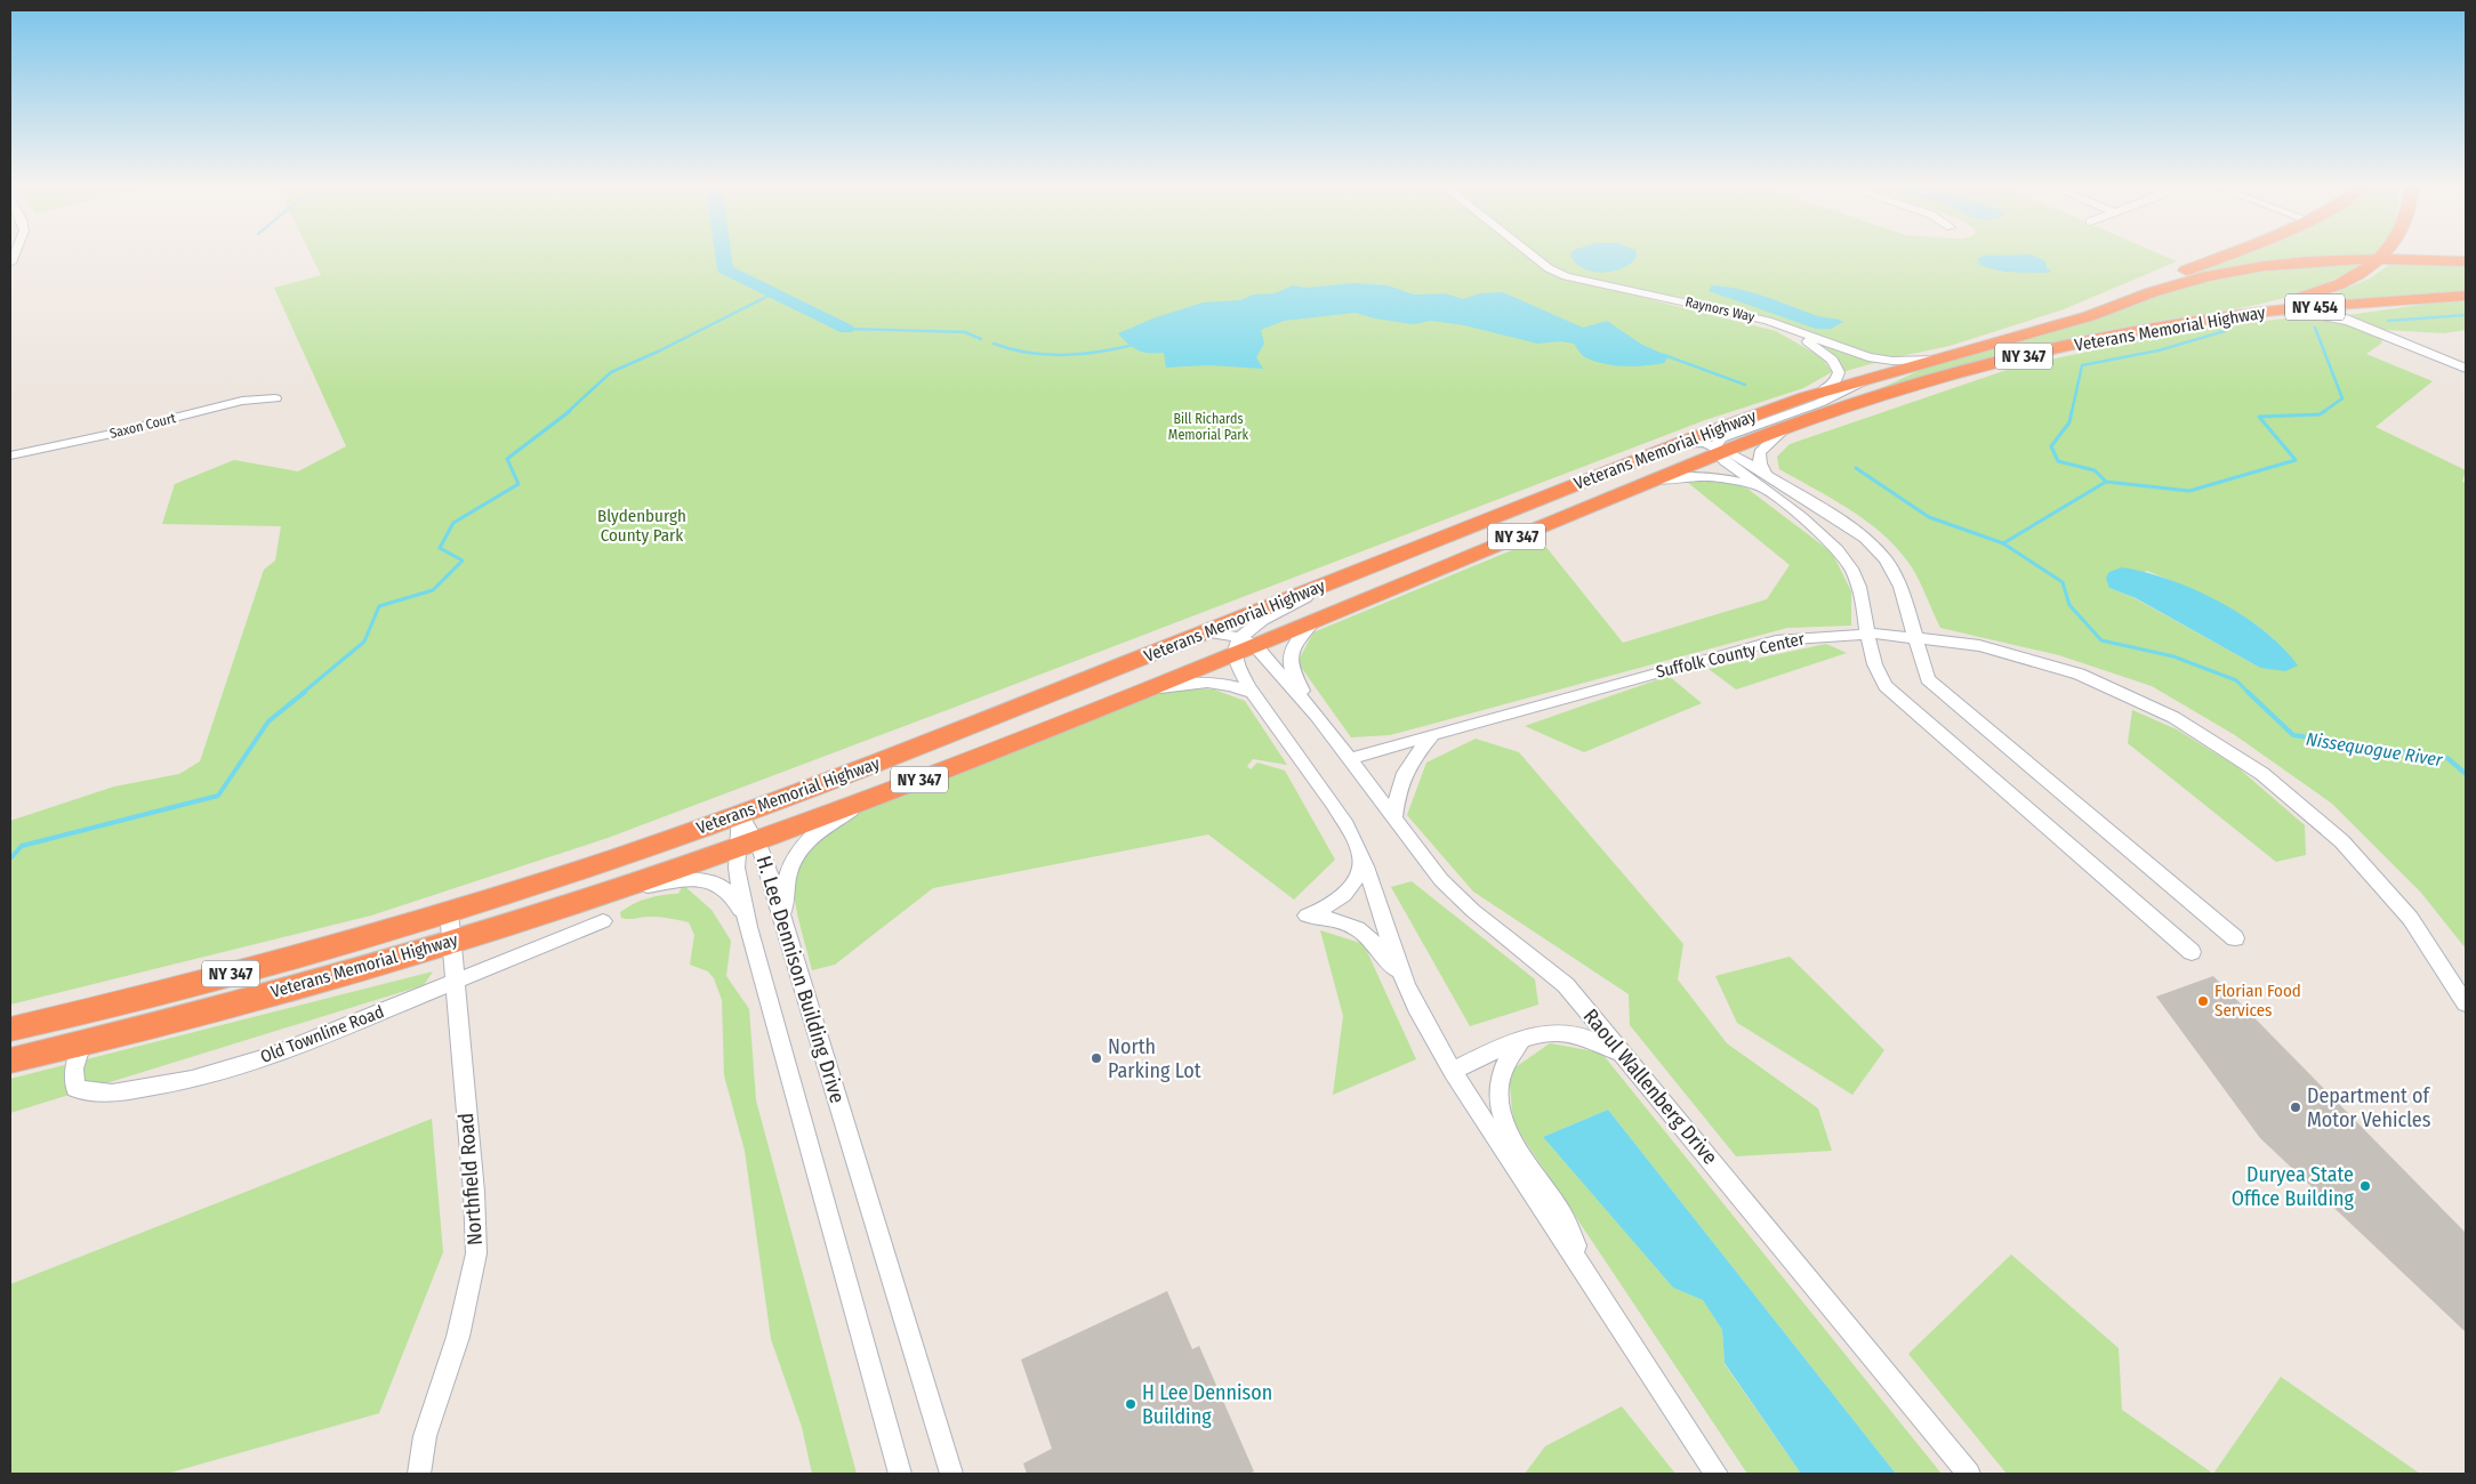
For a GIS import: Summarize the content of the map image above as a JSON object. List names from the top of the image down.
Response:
{
  "streets": {
    "highway": ["NY 454", "Veterans Memorial Highway", "NY 347"],
    "street": [
      "Raynors Way",
      "Saxon Court",
      "Suffolk County Center",
      "H. Lee Dennison Building Drive",
      "Old Townline Road",
      "Raoul Wallenberg Drive",
      "Northfield Road"
    ]
  },
  "crossings": [
    ["Raynors Way", "Veterans Memorial Highway"],
    ["Veterans Memorial Highway", "NY 347"],
    ["Veterans Memorial Highway", "H. Lee Dennison Building Drive"],
    ["Veterans Memorial Highway", "Old Townline Road"],
    ["Veterans Memorial Highway", "Northfield Road"],
    ["Suffolk County Center", "Raoul Wallenberg Drive"],
    ["Old Townline Road", "Northfield Road"]
  ],
  "water": ["Nissequogue River"],
  "parks": ["Bill Richards Memorial Park", "Blydenburgh County Park"],
  "places": [
    "Florian Food Services",
    "North Parking Lot",
    "Department of Motor Vehicles",
    "Duryea State Office Building",
    "H Lee Dennison Building"
  ]
}
